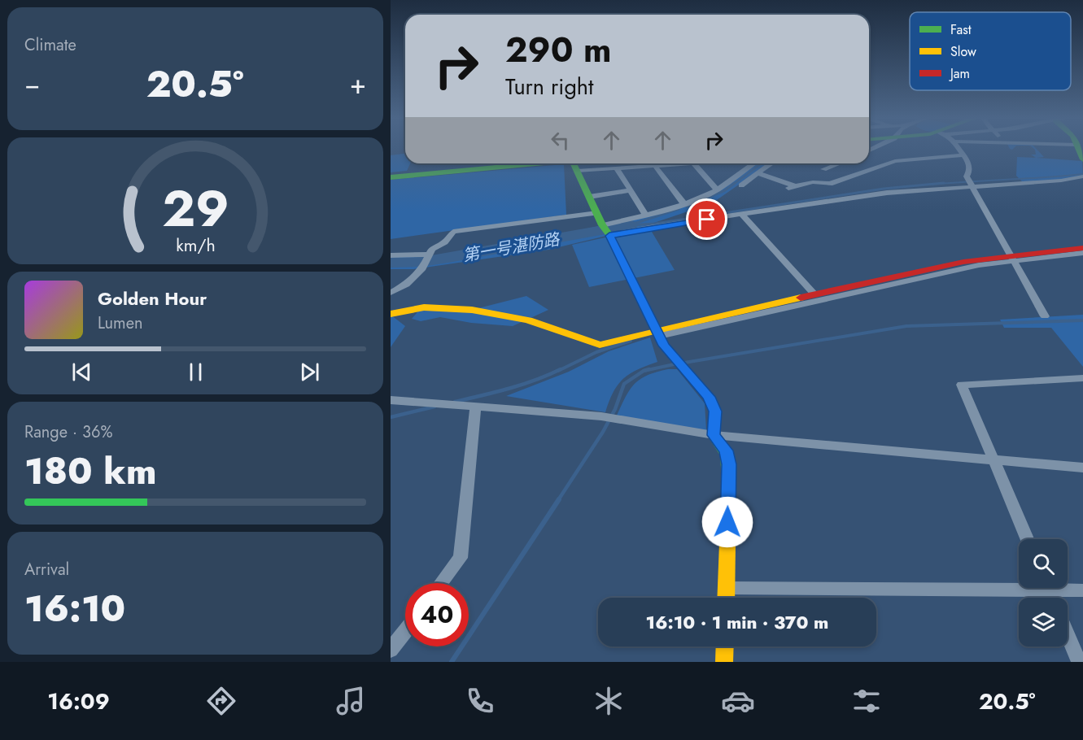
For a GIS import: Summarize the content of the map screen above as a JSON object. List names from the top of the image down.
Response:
{
  "water": ["第一号湛防路"],
  "legend": ["Fast", "Slow", "Jam"],
  "page": {
    "tile": [
      "Climate",
      ["Range · 36%", "180 km"],
      ["Arrival", "16:10"]
    ],
    "turn": ["290 m", "Turn right"],
    "heat": ["−", "20.5°", "+"],
    "song": ["Golden Hour", "Lumen"],
    "limit": "40",
    "trip": "16:10 · 1 min · 370 m",
    "tabs": ["16:09", "20.5°"],
    "gauge": ["29", "km/h"]
  }
}
